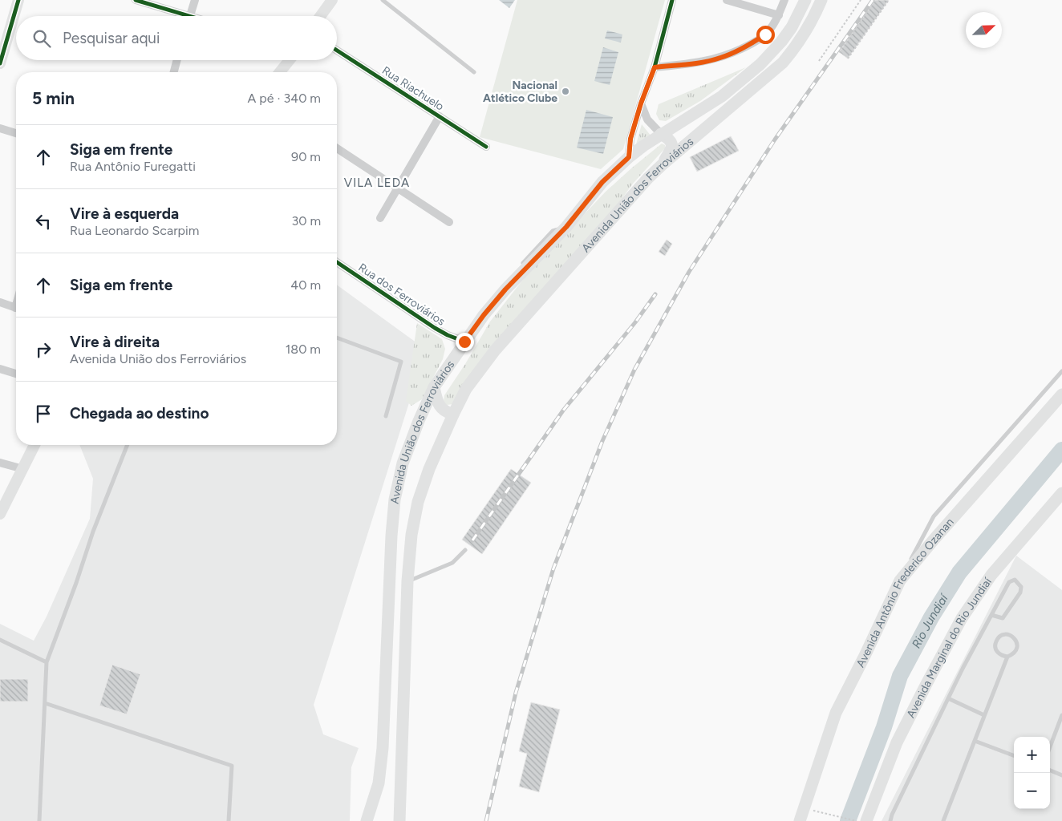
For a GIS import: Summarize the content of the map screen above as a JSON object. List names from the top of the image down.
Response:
{
  "streets": {
    "main road": ["Avenida União dos Ferroviários", "Avenida Antônio Frederico Ozanan", "Avenida Marginal do Rio Jundiaí"],
    "street": ["Rua Riachuelo", "Rua dos Ferroviários"]
  },
  "crossings": [
    ["Avenida União dos Ferroviários", "Rua dos Ferroviários"]
  ],
  "districts": ["VILA LEDA"],
  "water": ["Rio Jundiaí"],
  "places": ["Nacional Atlético Clube"],
  "north": "top right",
  "page": {
    "search": "Pesquisar aqui",
    "heading": ["5 min", "A pé · 340 m"],
    "list": [
      ["Siga em frente", "Rua Antônio Furegatti", "90 m"],
      ["Vire à esquerda", "Rua Leonardo Scarpim", "30 m"],
      ["Siga em frente", "40 m"],
      ["Vire à direita", "Avenida União dos Ferroviários", "180 m"],
      "Chegada ao destino"
    ],
    "map_buttons": ["+", "−"]
  }
}
